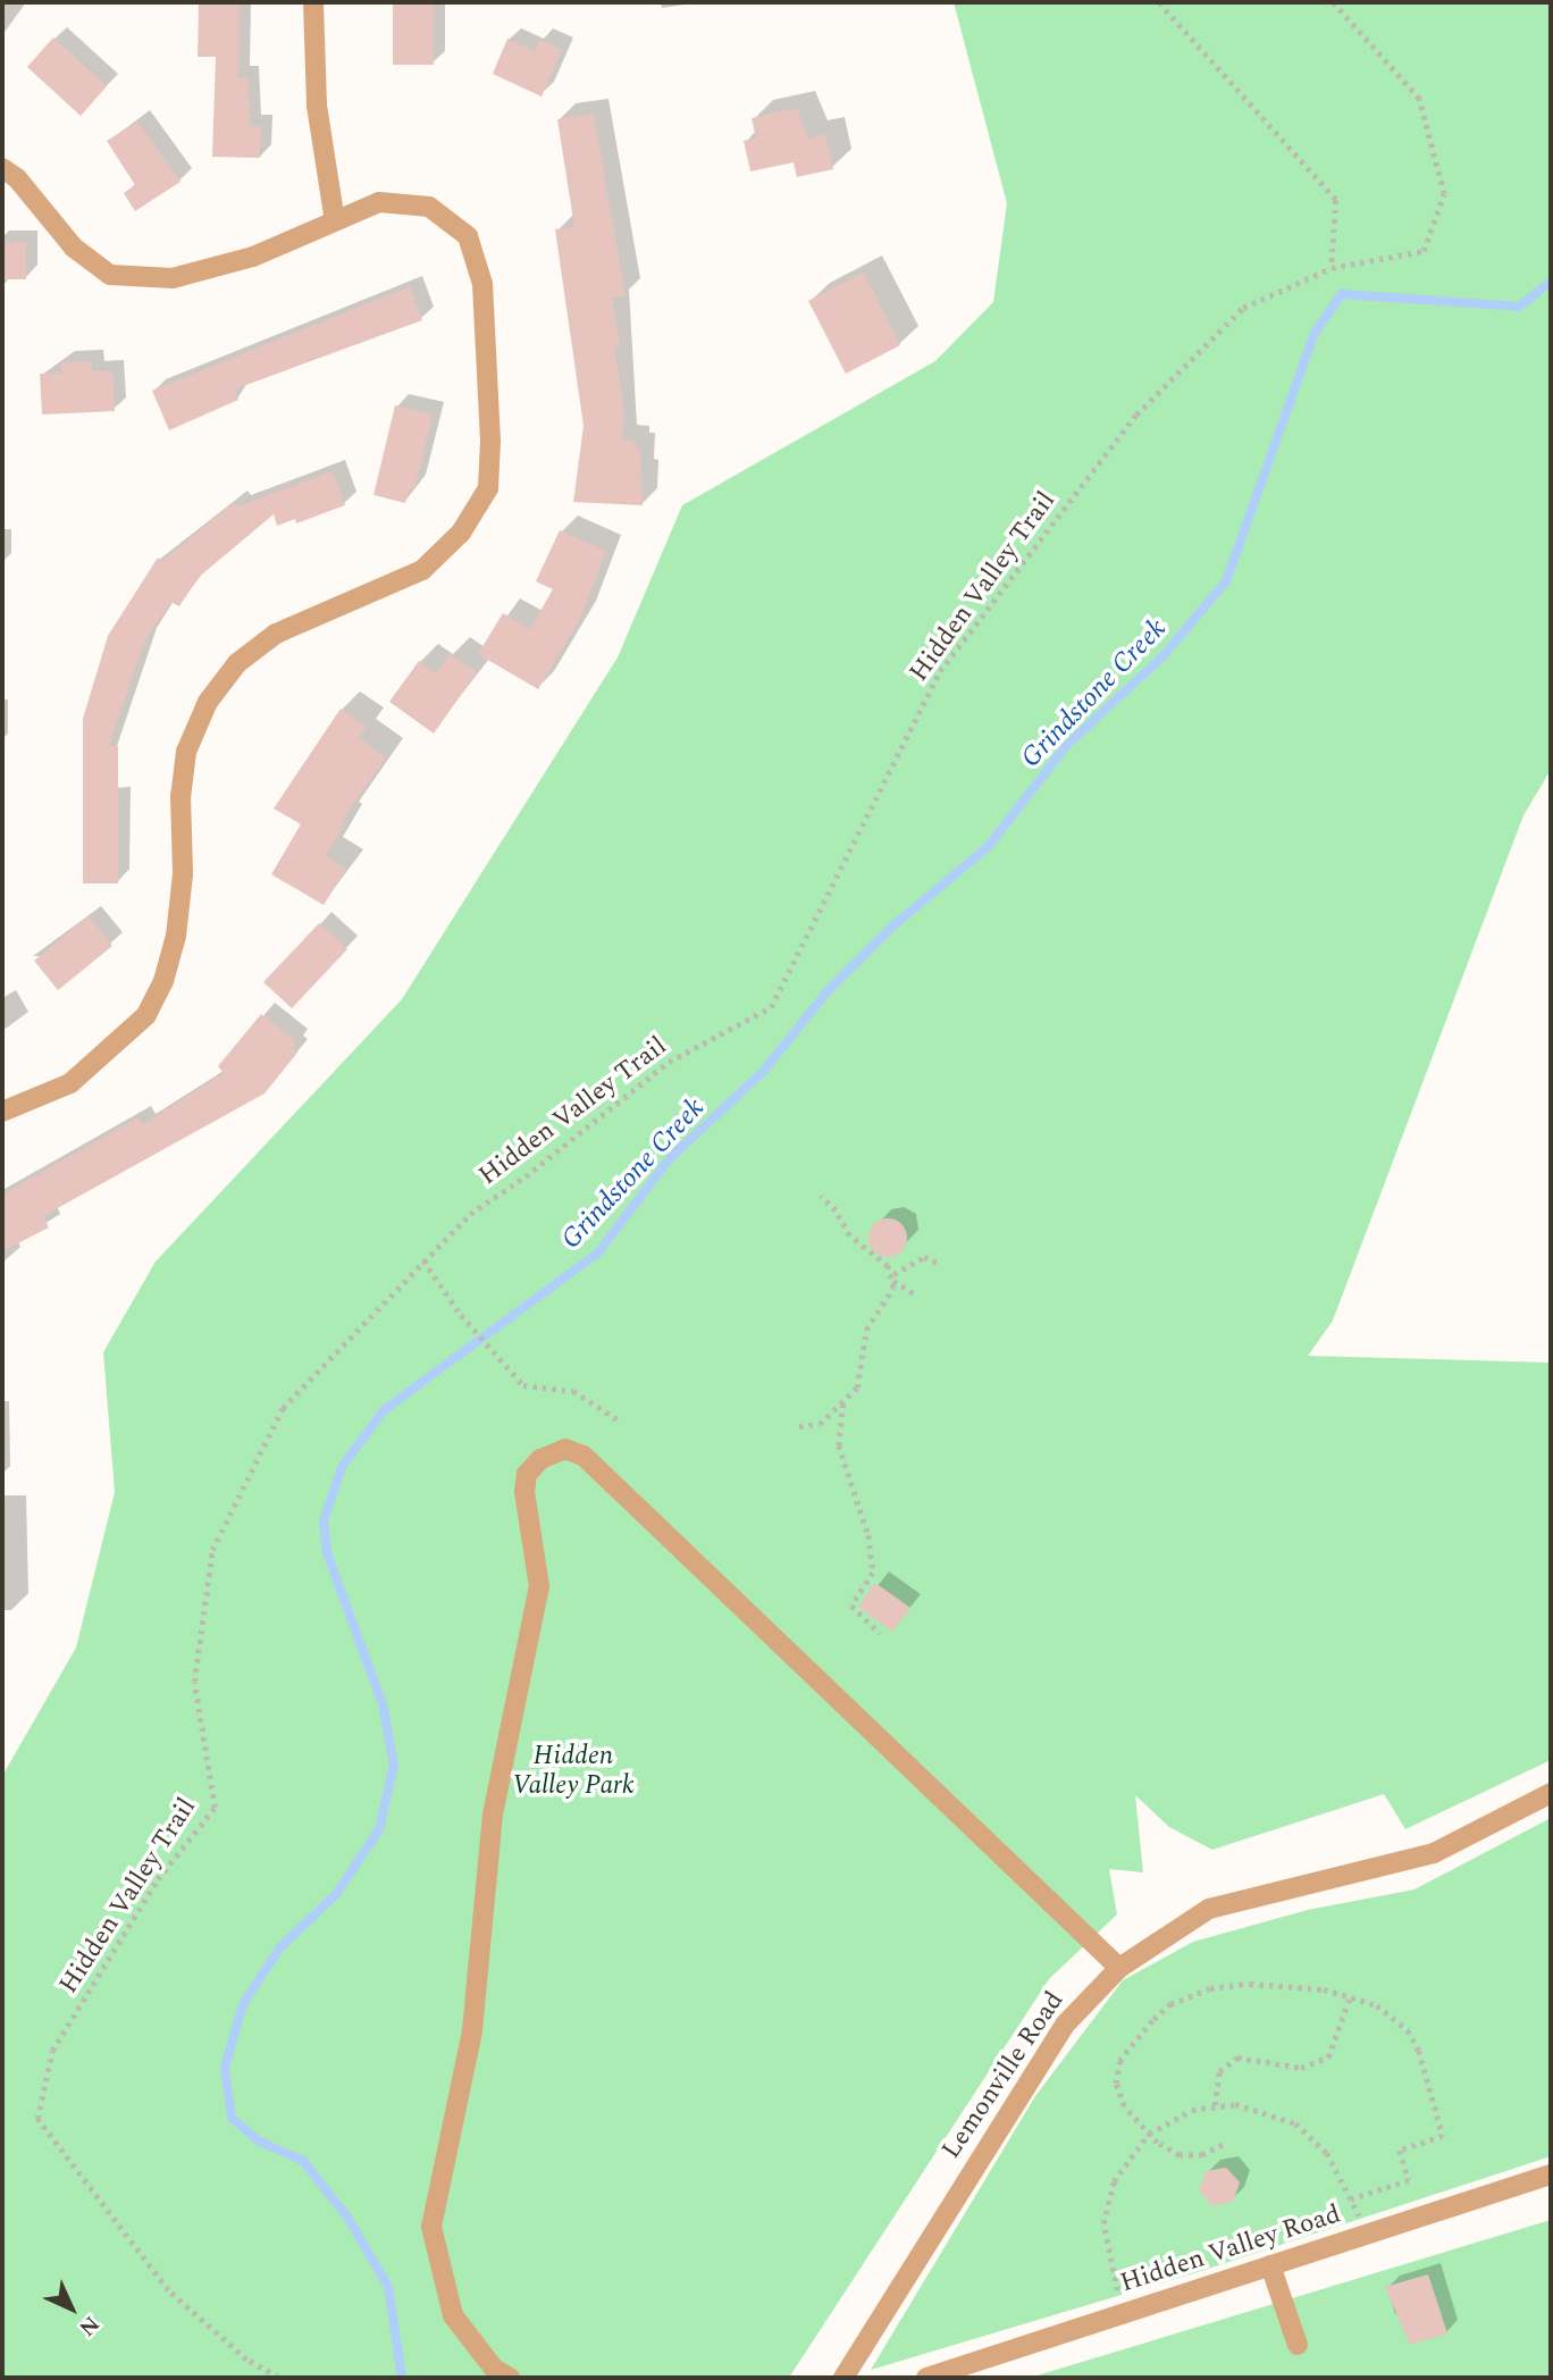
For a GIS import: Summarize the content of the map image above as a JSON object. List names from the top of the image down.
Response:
{
  "streets": {
    "street": ["Lemonville Road", "Hidden Valley Road"],
    "path": ["Hidden Valley Trail"]
  },
  "water": ["Grindstone Creek"],
  "parks": ["Hidden Valley Park"],
  "north": "bottom right"
}
